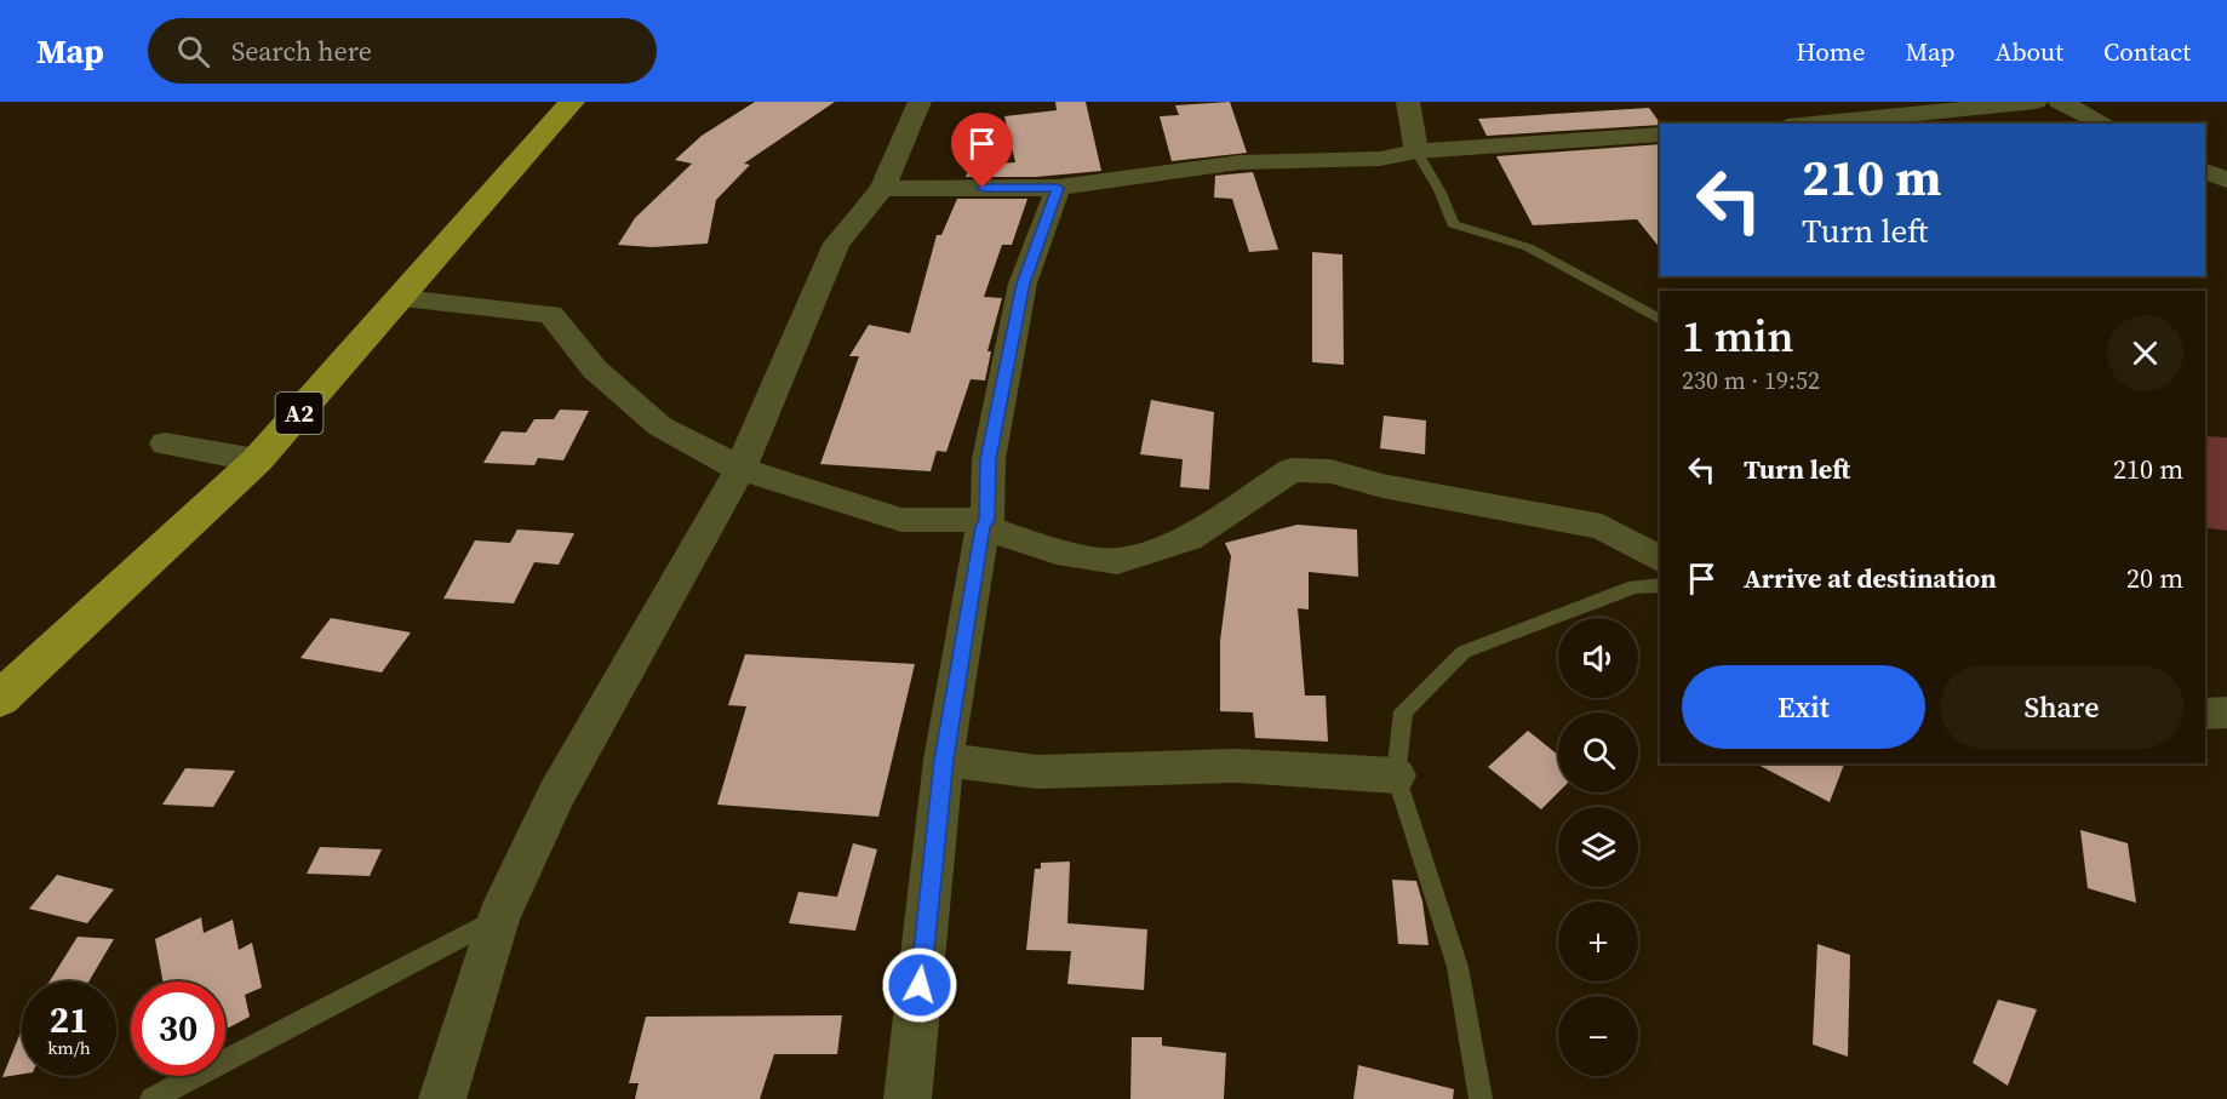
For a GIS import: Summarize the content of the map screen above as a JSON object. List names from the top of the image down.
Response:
{
  "streets": {
    "main road": ["A2"]
  },
  "page": {
    "header": "Map",
    "search": "Search here",
    "nav": [
      "Home",
      "Map",
      "About",
      "Contact"
    ],
    "turn": ["210 m", "Turn left"],
    "heading": ["1 min", "230 m · 19:52"],
    "list": [
      {
        "name": "Turn left",
        "value": "210 m"
      },
      {
        "name": "Arrive at destination",
        "value": "20 m"
      }
    ],
    "map_buttons": ["+", "−"],
    "buttons": ["Exit", "Share"],
    "speed": "21 km/h",
    "limit": "30"
  }
}
